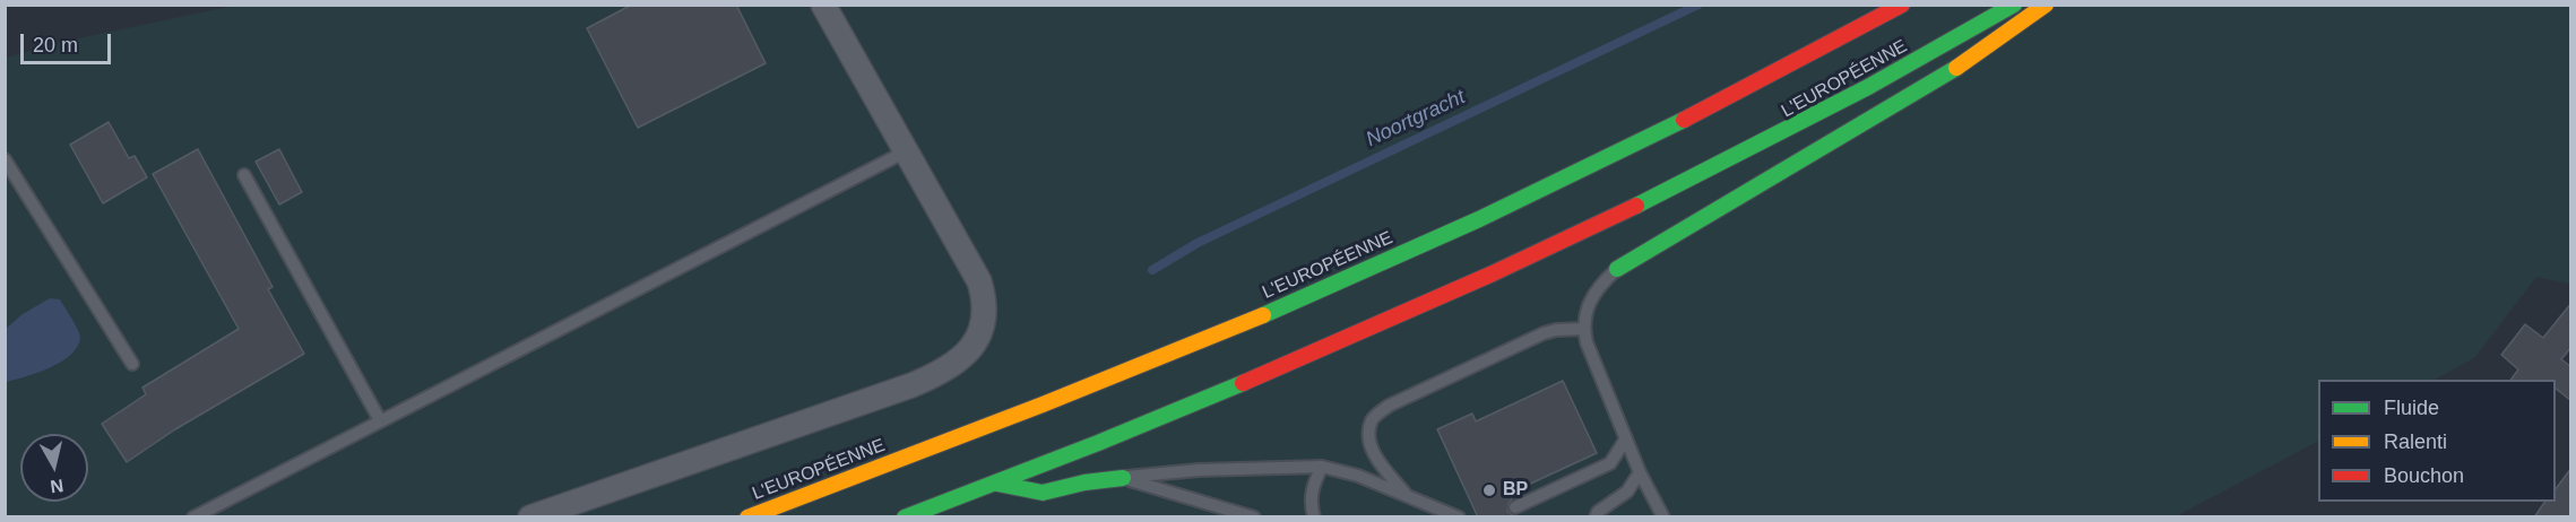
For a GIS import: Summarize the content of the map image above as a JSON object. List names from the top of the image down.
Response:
{
  "streets": {
    "highway": ["L'EUROPÉENNE"]
  },
  "water": ["Noortgracht"],
  "places": ["BP"],
  "legend": ["Fluide", "Ralenti", "Bouchon"],
  "scale_bar": "20 m",
  "north": "bottom"
}
